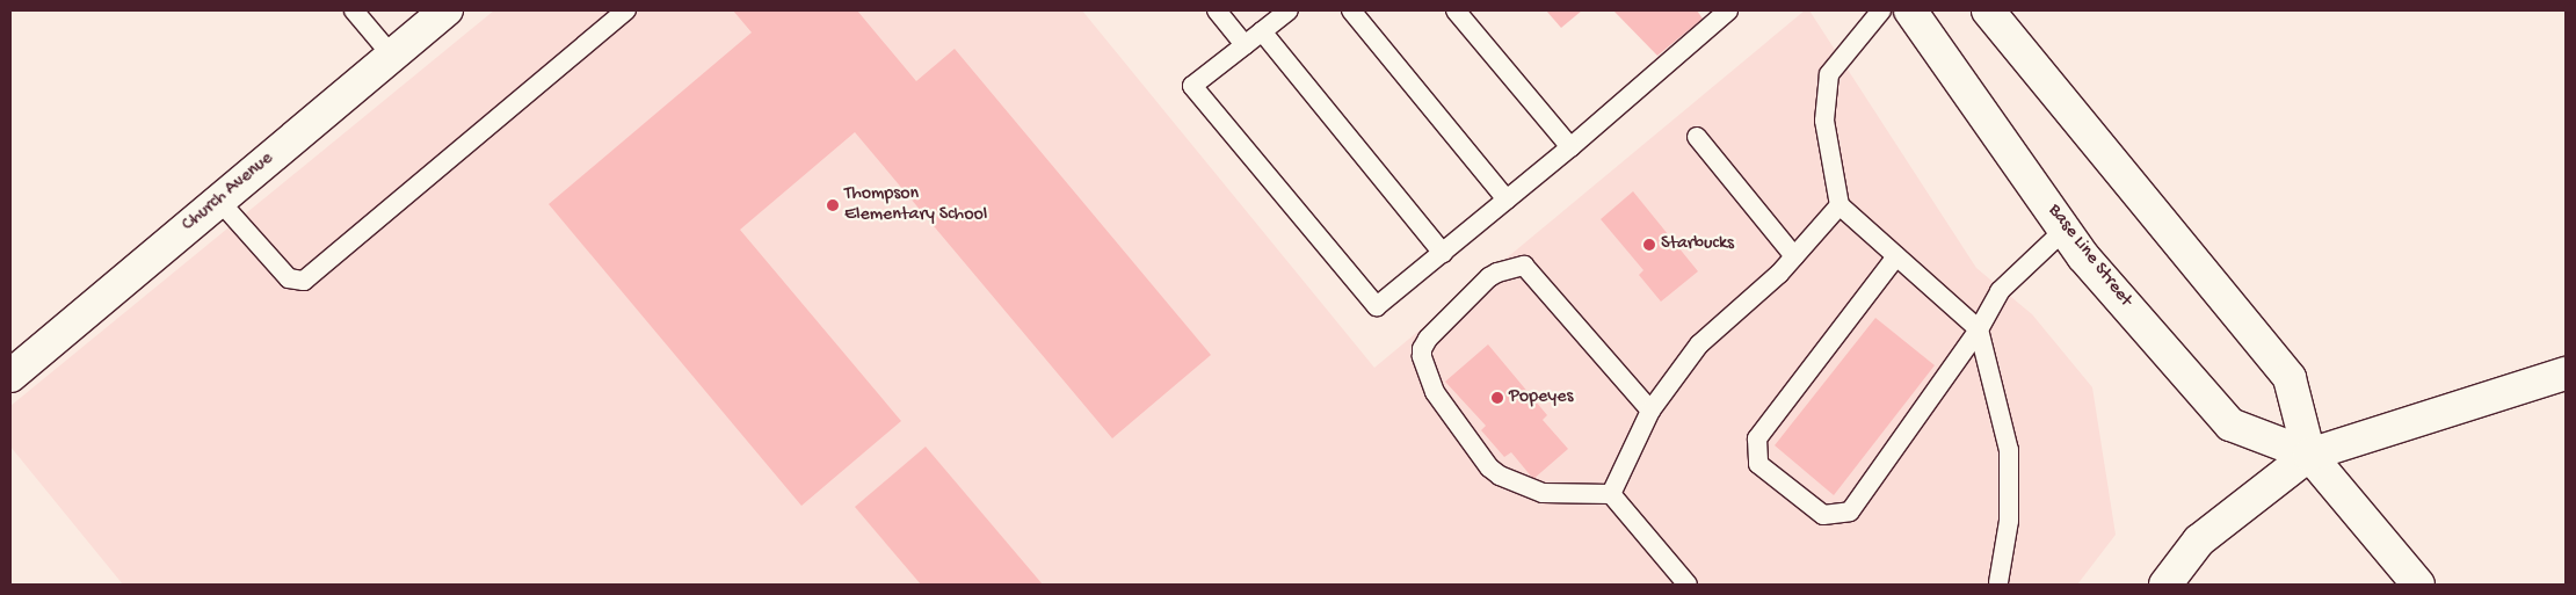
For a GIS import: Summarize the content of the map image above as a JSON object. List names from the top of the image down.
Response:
{
  "streets": {
    "main road": ["Church Avenue", "Base Line Street"]
  },
  "places": ["Thompson Elementary School", "Starbucks", "Popeyes"]
}
